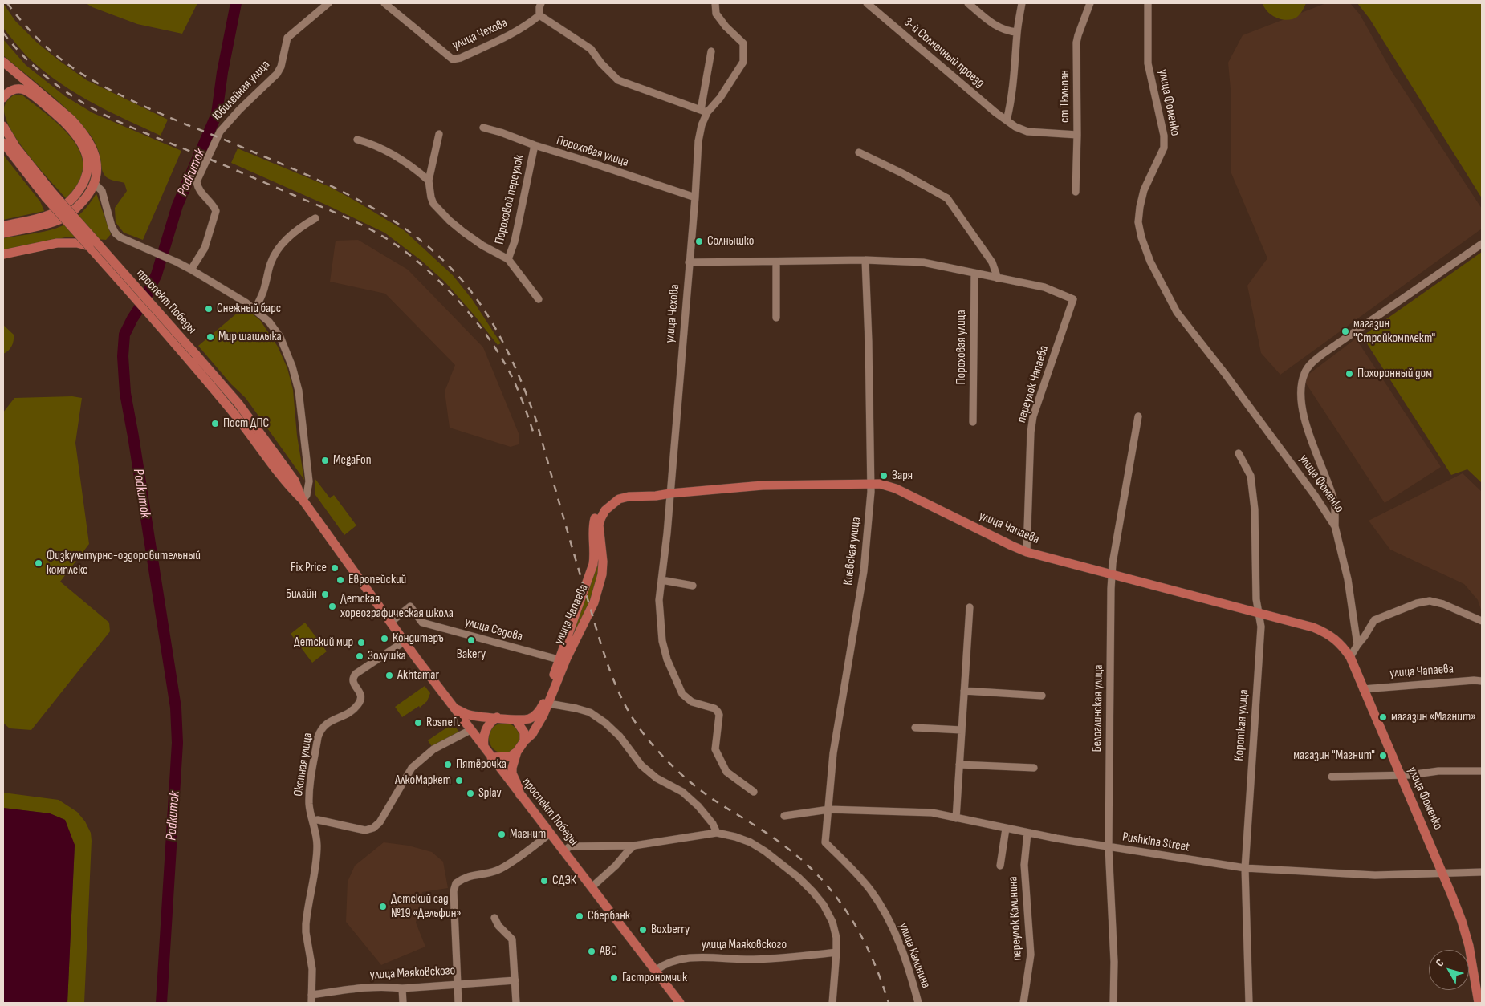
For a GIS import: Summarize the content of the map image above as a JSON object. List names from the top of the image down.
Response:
{
  "streets": {
    "main road": ["улица Фоменко", "проспект Победы", "улица Чапаева"],
    "street": [
      "улица Чехова",
      "3-й Солнечный проезд",
      "Юбилейная улица",
      "ст Тюльпан",
      "Пороховая улица",
      "Пороховой переулок",
      "переулок Чапаева",
      "Киевская улица",
      "улица Седова",
      "Белоглинская улица",
      "Короткая улица",
      "Окопная улица",
      "Pushkina Street",
      "переулок Калинина",
      "улица Маяковского",
      "улица Калинина"
    ]
  },
  "crossings": [
    ["улица Чехова", "Пороховая улица"],
    ["улица Чехова", "улица Чапаева"],
    ["3-й Солнечный проезд", "ст Тюльпан"],
    ["улица Фоменко", "улица Чапаева"],
    ["улица Фоменко", "Pushkina Street"],
    ["Пороховая улица", "Пороховой переулок"],
    ["проспект Победы", "улица Чапаева"],
    ["проспект Победы", "улица Седова"],
    ["проспект Победы", "Окопная улица"],
    ["проспект Победы", "улица Маяковского"],
    ["переулок Чапаева", "улица Чапаева"],
    ["улица Чапаева", "Киевская улица"],
    ["улица Чапаева", "Белоглинская улица"],
    ["улица Чапаева", "Короткая улица"],
    ["Киевская улица", "Pushkina Street"],
    ["Киевская улица", "улица Калинина"],
    ["Белоглинская улица", "Pushkina Street"],
    ["Короткая улица", "Pushkina Street"],
    ["Pushkina Street", "переулок Калинина"]
  ],
  "water": ["Podkumok"],
  "places": [
    "Солнышко",
    "Снежный барс",
    "магазин \"Стройкомплект\"",
    "Мир шашлыка",
    "Похоронный дом",
    "Пост ДПС",
    "MegaFon",
    "Заря",
    "Физкультурно-оздоровительный комплекс",
    "Fix Price",
    "Европейский",
    "Билайн",
    "Детская хореографическая школа",
    "Кондитеръ",
    "Bakery",
    "Детский мир",
    "Золушка",
    "Akhtamar",
    "магазин «Магнит»",
    "Rosneft",
    "магазин \"Магнит\"",
    "Пятёрочка",
    "АлкоМаркет",
    "Splav",
    "Магнит",
    "СДЭК",
    "Детский сад №19 «Дельфин»",
    "Сбербанк",
    "Boxberry",
    "ABC",
    "Гастрономчик"
  ],
  "north": "top left"
}
